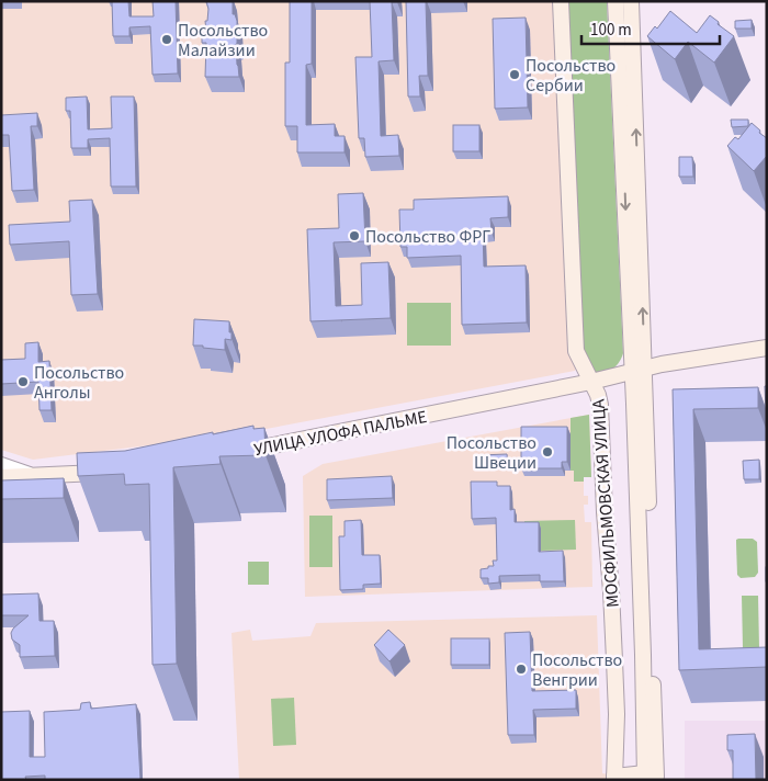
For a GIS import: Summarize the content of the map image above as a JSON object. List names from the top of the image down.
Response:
{
  "streets": {
    "main road": ["УЛИЦА УЛОФА ПАЛЬМЕ", "МОСФИЛЬМОВСКАЯ УЛИЦА"]
  },
  "crossings": [
    ["УЛИЦА УЛОФА ПАЛЬМЕ", "МОСФИЛЬМОВСКАЯ УЛИЦА"]
  ],
  "places": [
    "Посольство Малайзии",
    "Посольство Сербии",
    "Посольство ФРГ",
    "Посольство Анголы",
    "Посольство Швеции",
    "Посольство Венгрии"
  ],
  "scale_bar": "100 m"
}
